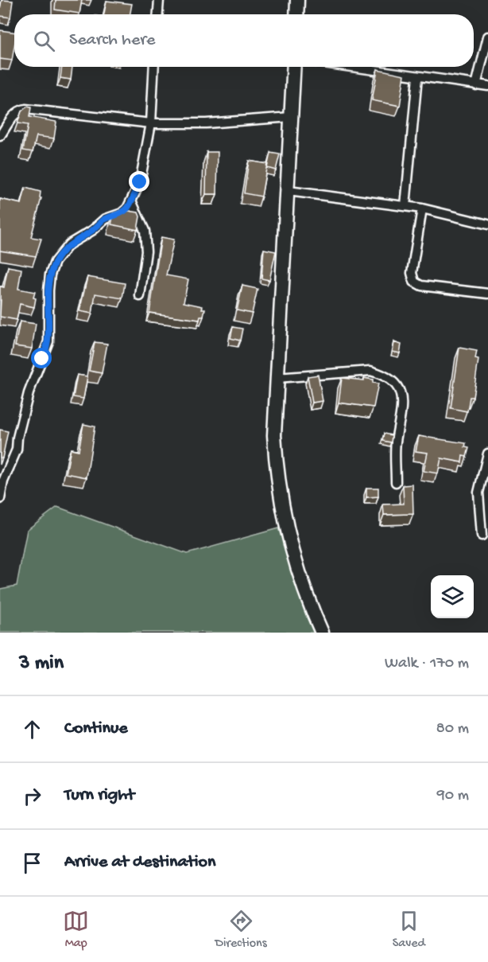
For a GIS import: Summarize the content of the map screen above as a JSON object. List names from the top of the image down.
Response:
{
  "page": {
    "search": "Search here",
    "heading": ["3 min", "Walk · 170 m"],
    "list": [
      ["Continue", "80 m"],
      ["Turn right", "90 m"],
      "Arrive at destination"
    ],
    "nav": ["Map", "Directions", "Saved"]
  }
}
